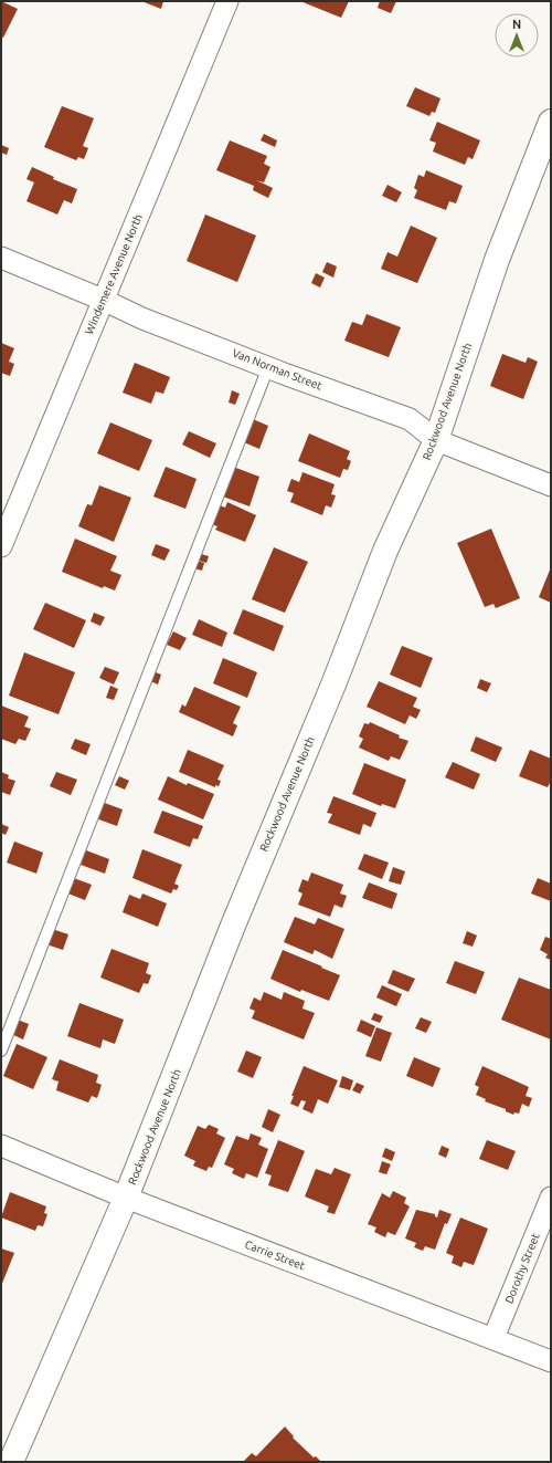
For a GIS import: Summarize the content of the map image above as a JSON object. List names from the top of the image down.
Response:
{
  "streets": {
    "street": [
      "Windemere Avenue North",
      "Van Norman Street",
      "Rockwood Avenue North",
      "Carrie Street",
      "Dorothy Street"
    ]
  },
  "crossings": [
    ["Windemere Avenue North", "Van Norman Street"],
    ["Van Norman Street", "Rockwood Avenue North"],
    ["Rockwood Avenue North", "Carrie Street"],
    ["Carrie Street", "Dorothy Street"]
  ],
  "north": "top"
}
